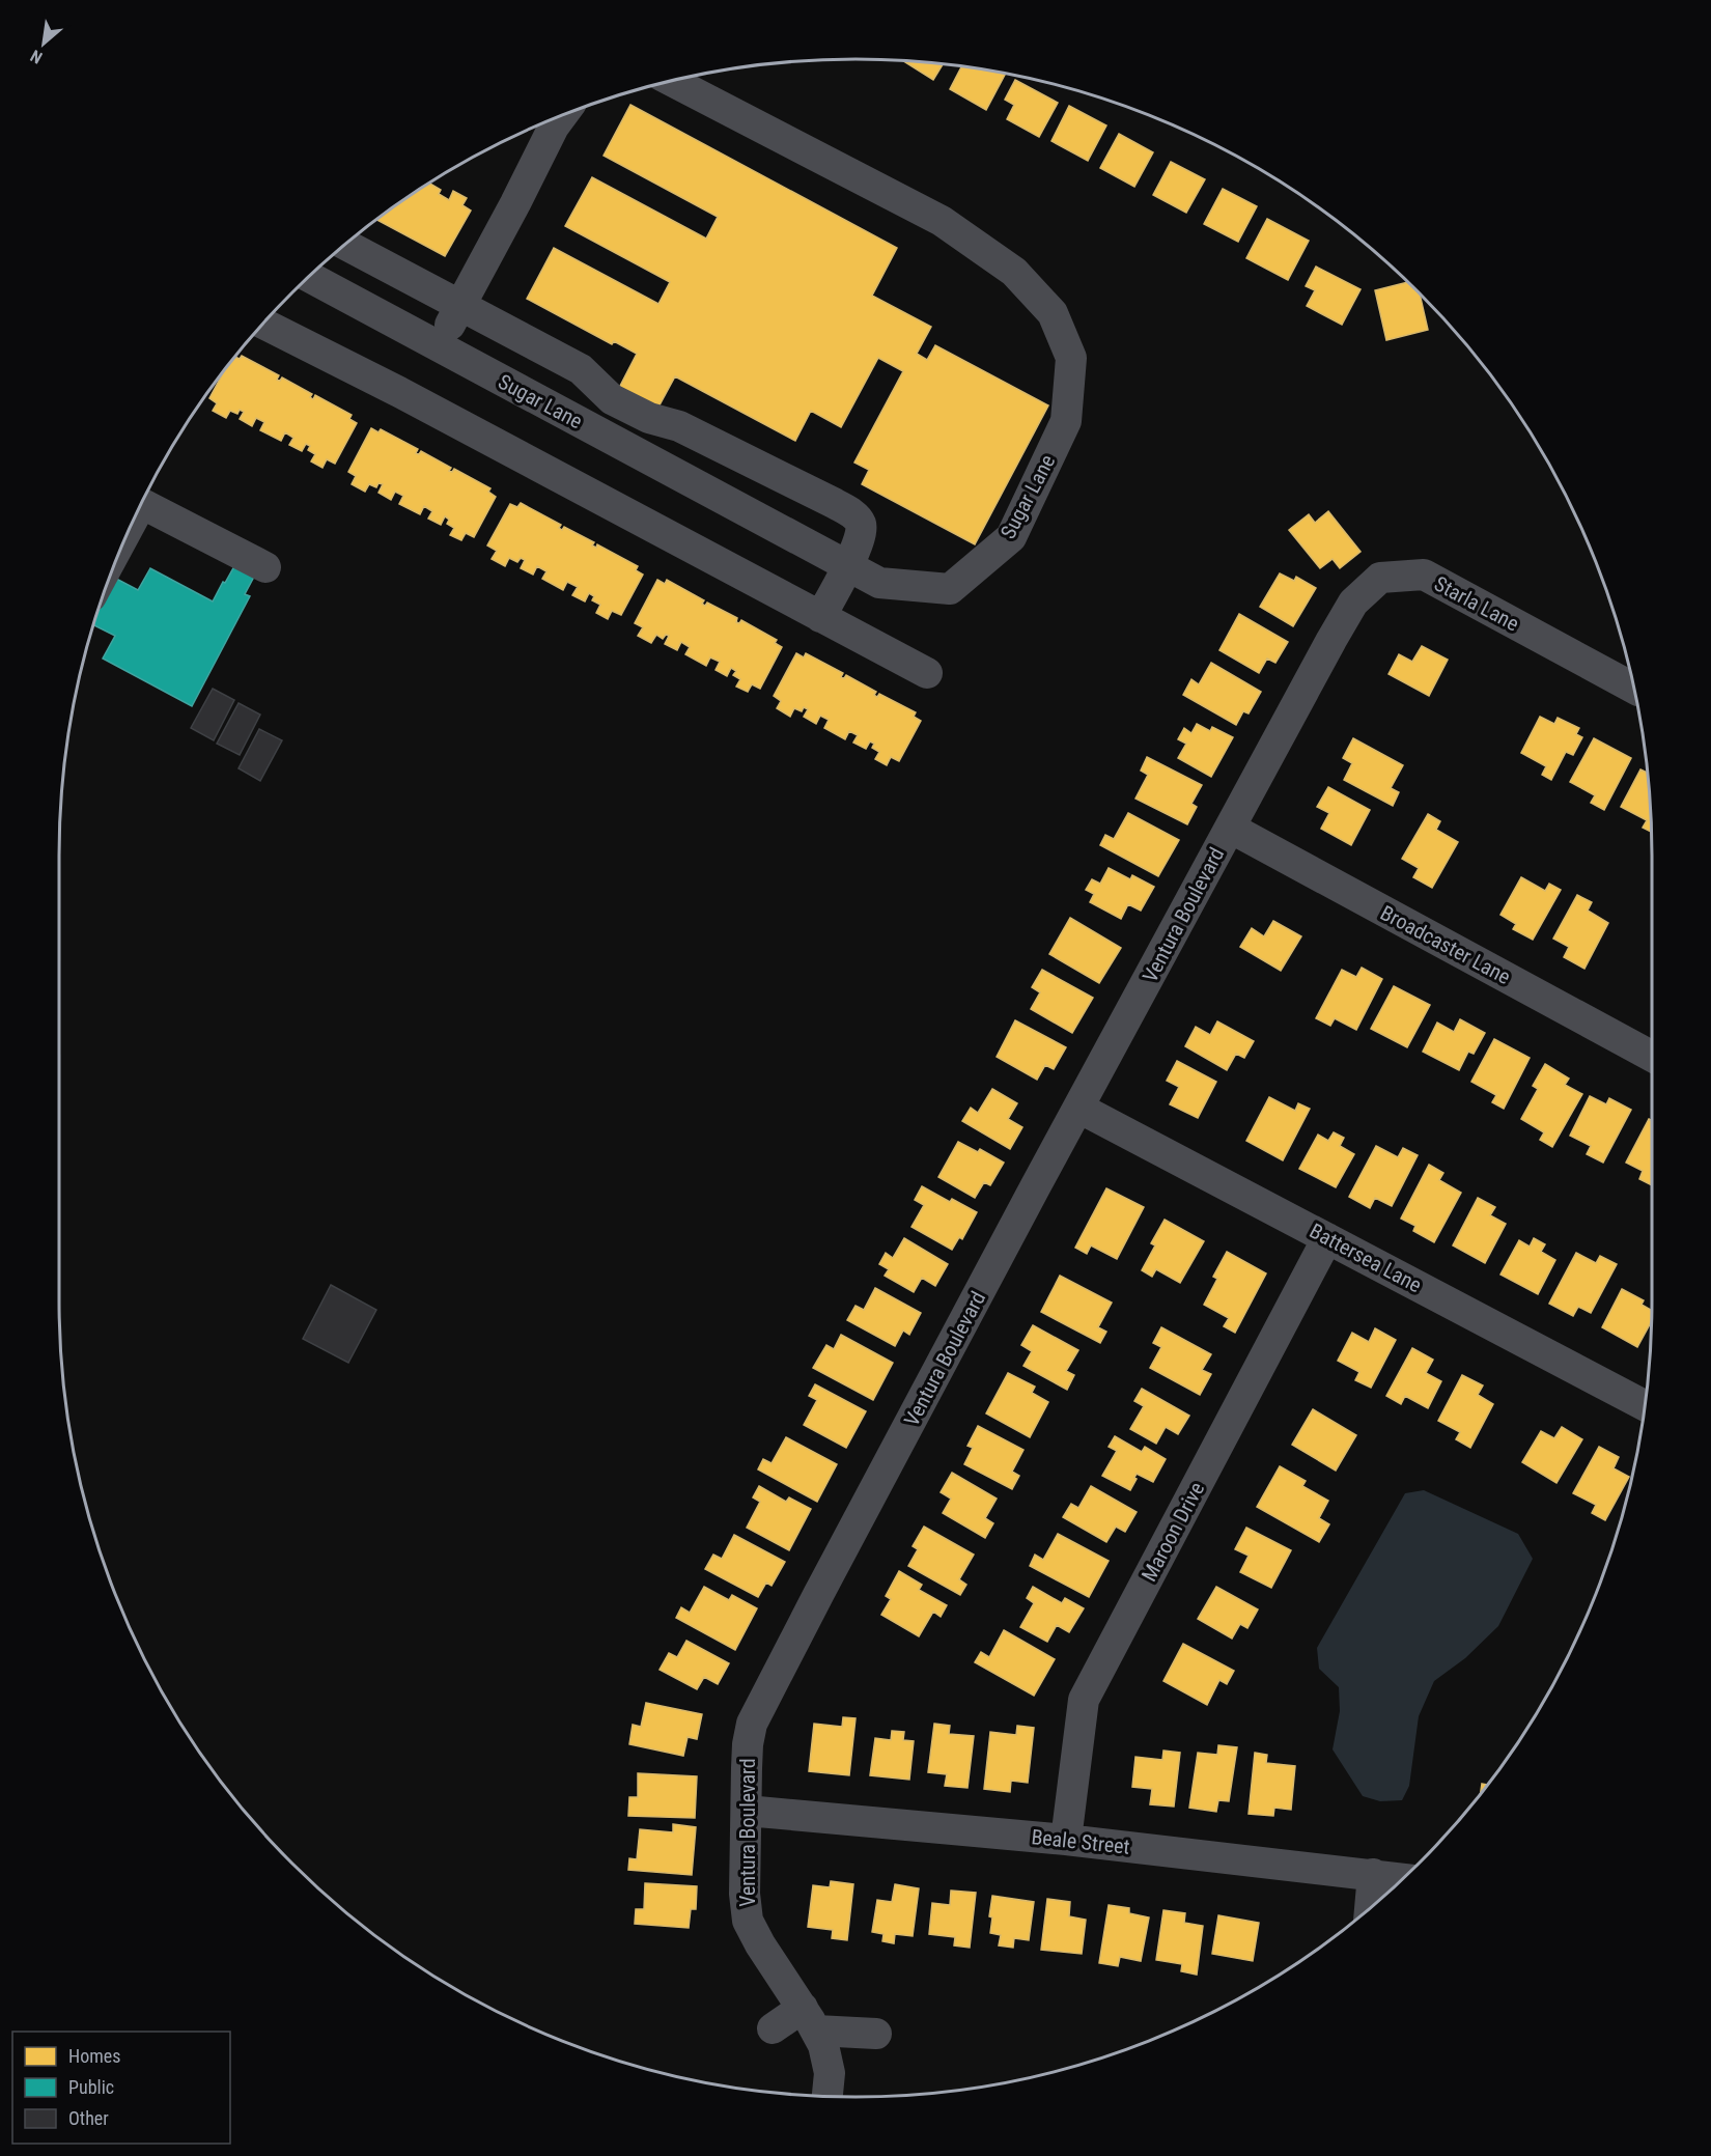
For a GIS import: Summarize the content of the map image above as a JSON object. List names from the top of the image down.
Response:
{
  "streets": {
    "street": [
      "Sugar Lane",
      "Starla Lane",
      "Ventura Boulevard",
      "Broadcaster Lane",
      "Battersea Lane",
      "Maroon Drive",
      "Beale Street"
    ]
  },
  "crossings": [
    ["Starla Lane", "Ventura Boulevard"],
    ["Ventura Boulevard", "Broadcaster Lane"],
    ["Ventura Boulevard", "Battersea Lane"],
    ["Ventura Boulevard", "Beale Street"],
    ["Battersea Lane", "Maroon Drive"],
    ["Maroon Drive", "Beale Street"]
  ],
  "legend": ["Homes", "Public", "Other"],
  "north": "bottom left"
}
